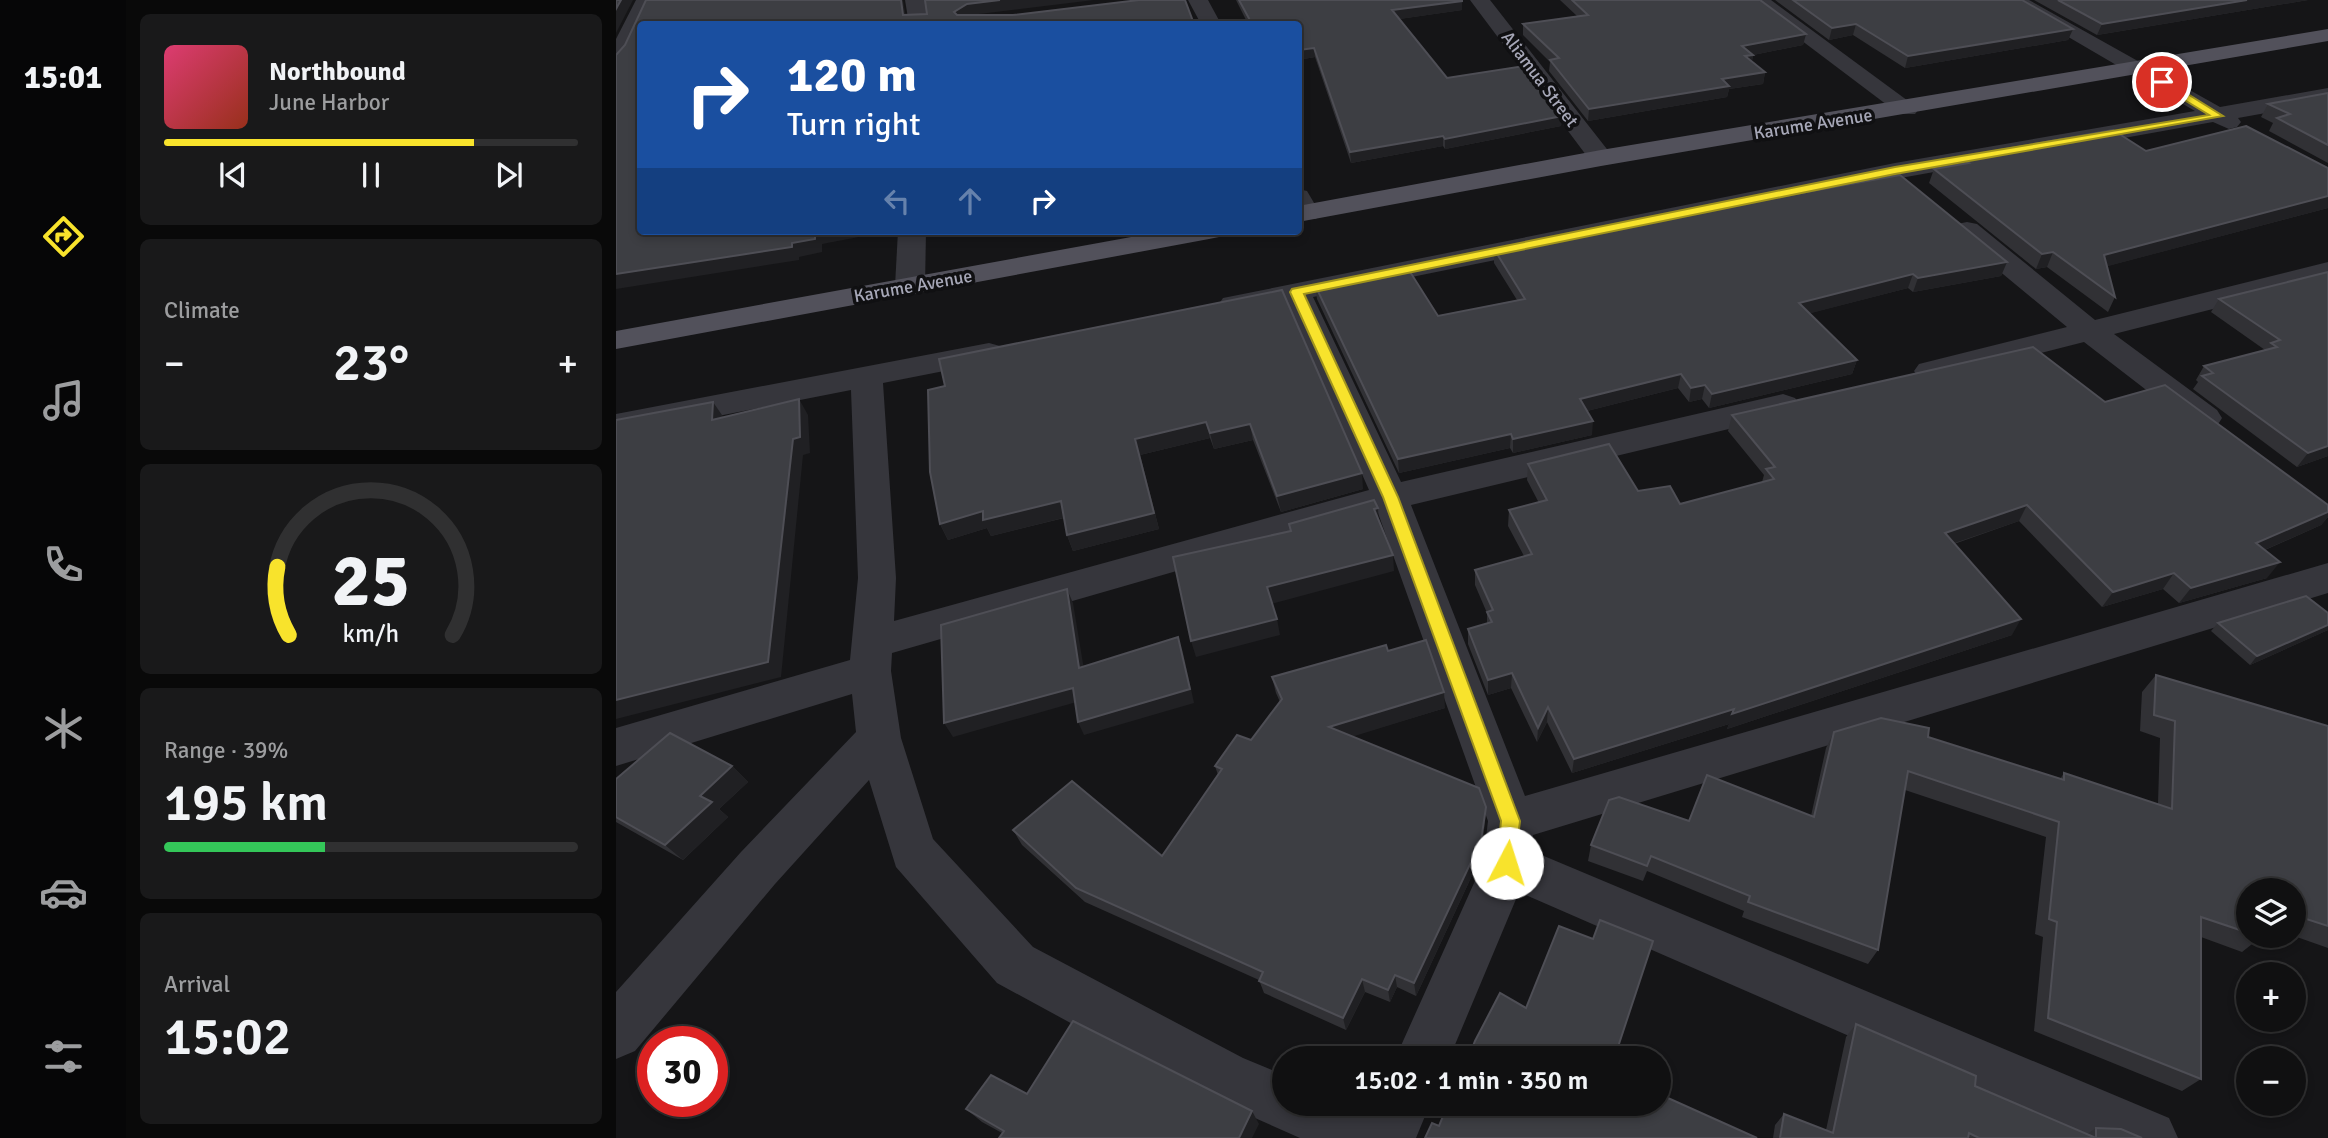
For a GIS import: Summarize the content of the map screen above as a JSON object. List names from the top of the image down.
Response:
{
  "streets": {
    "main road": ["Karume Avenue"],
    "street": ["Aliamua Street"]
  },
  "crossings": [
    ["Aliamua Street", "Karume Avenue"]
  ],
  "page": {
    "tabs": "15:01",
    "turn": ["120 m", "Turn right"],
    "song": ["Northbound", "June Harbor"],
    "tile": [
      "Climate",
      ["Range · 39%", "195 km"],
      ["Arrival", "15:02"]
    ],
    "heat": ["−", "23°", "+"],
    "map_buttons": ["+", "−"],
    "limit": "30",
    "trip": "15:02 · 1 min · 350 m",
    "gauge": ["25", "km/h"]
  }
}
